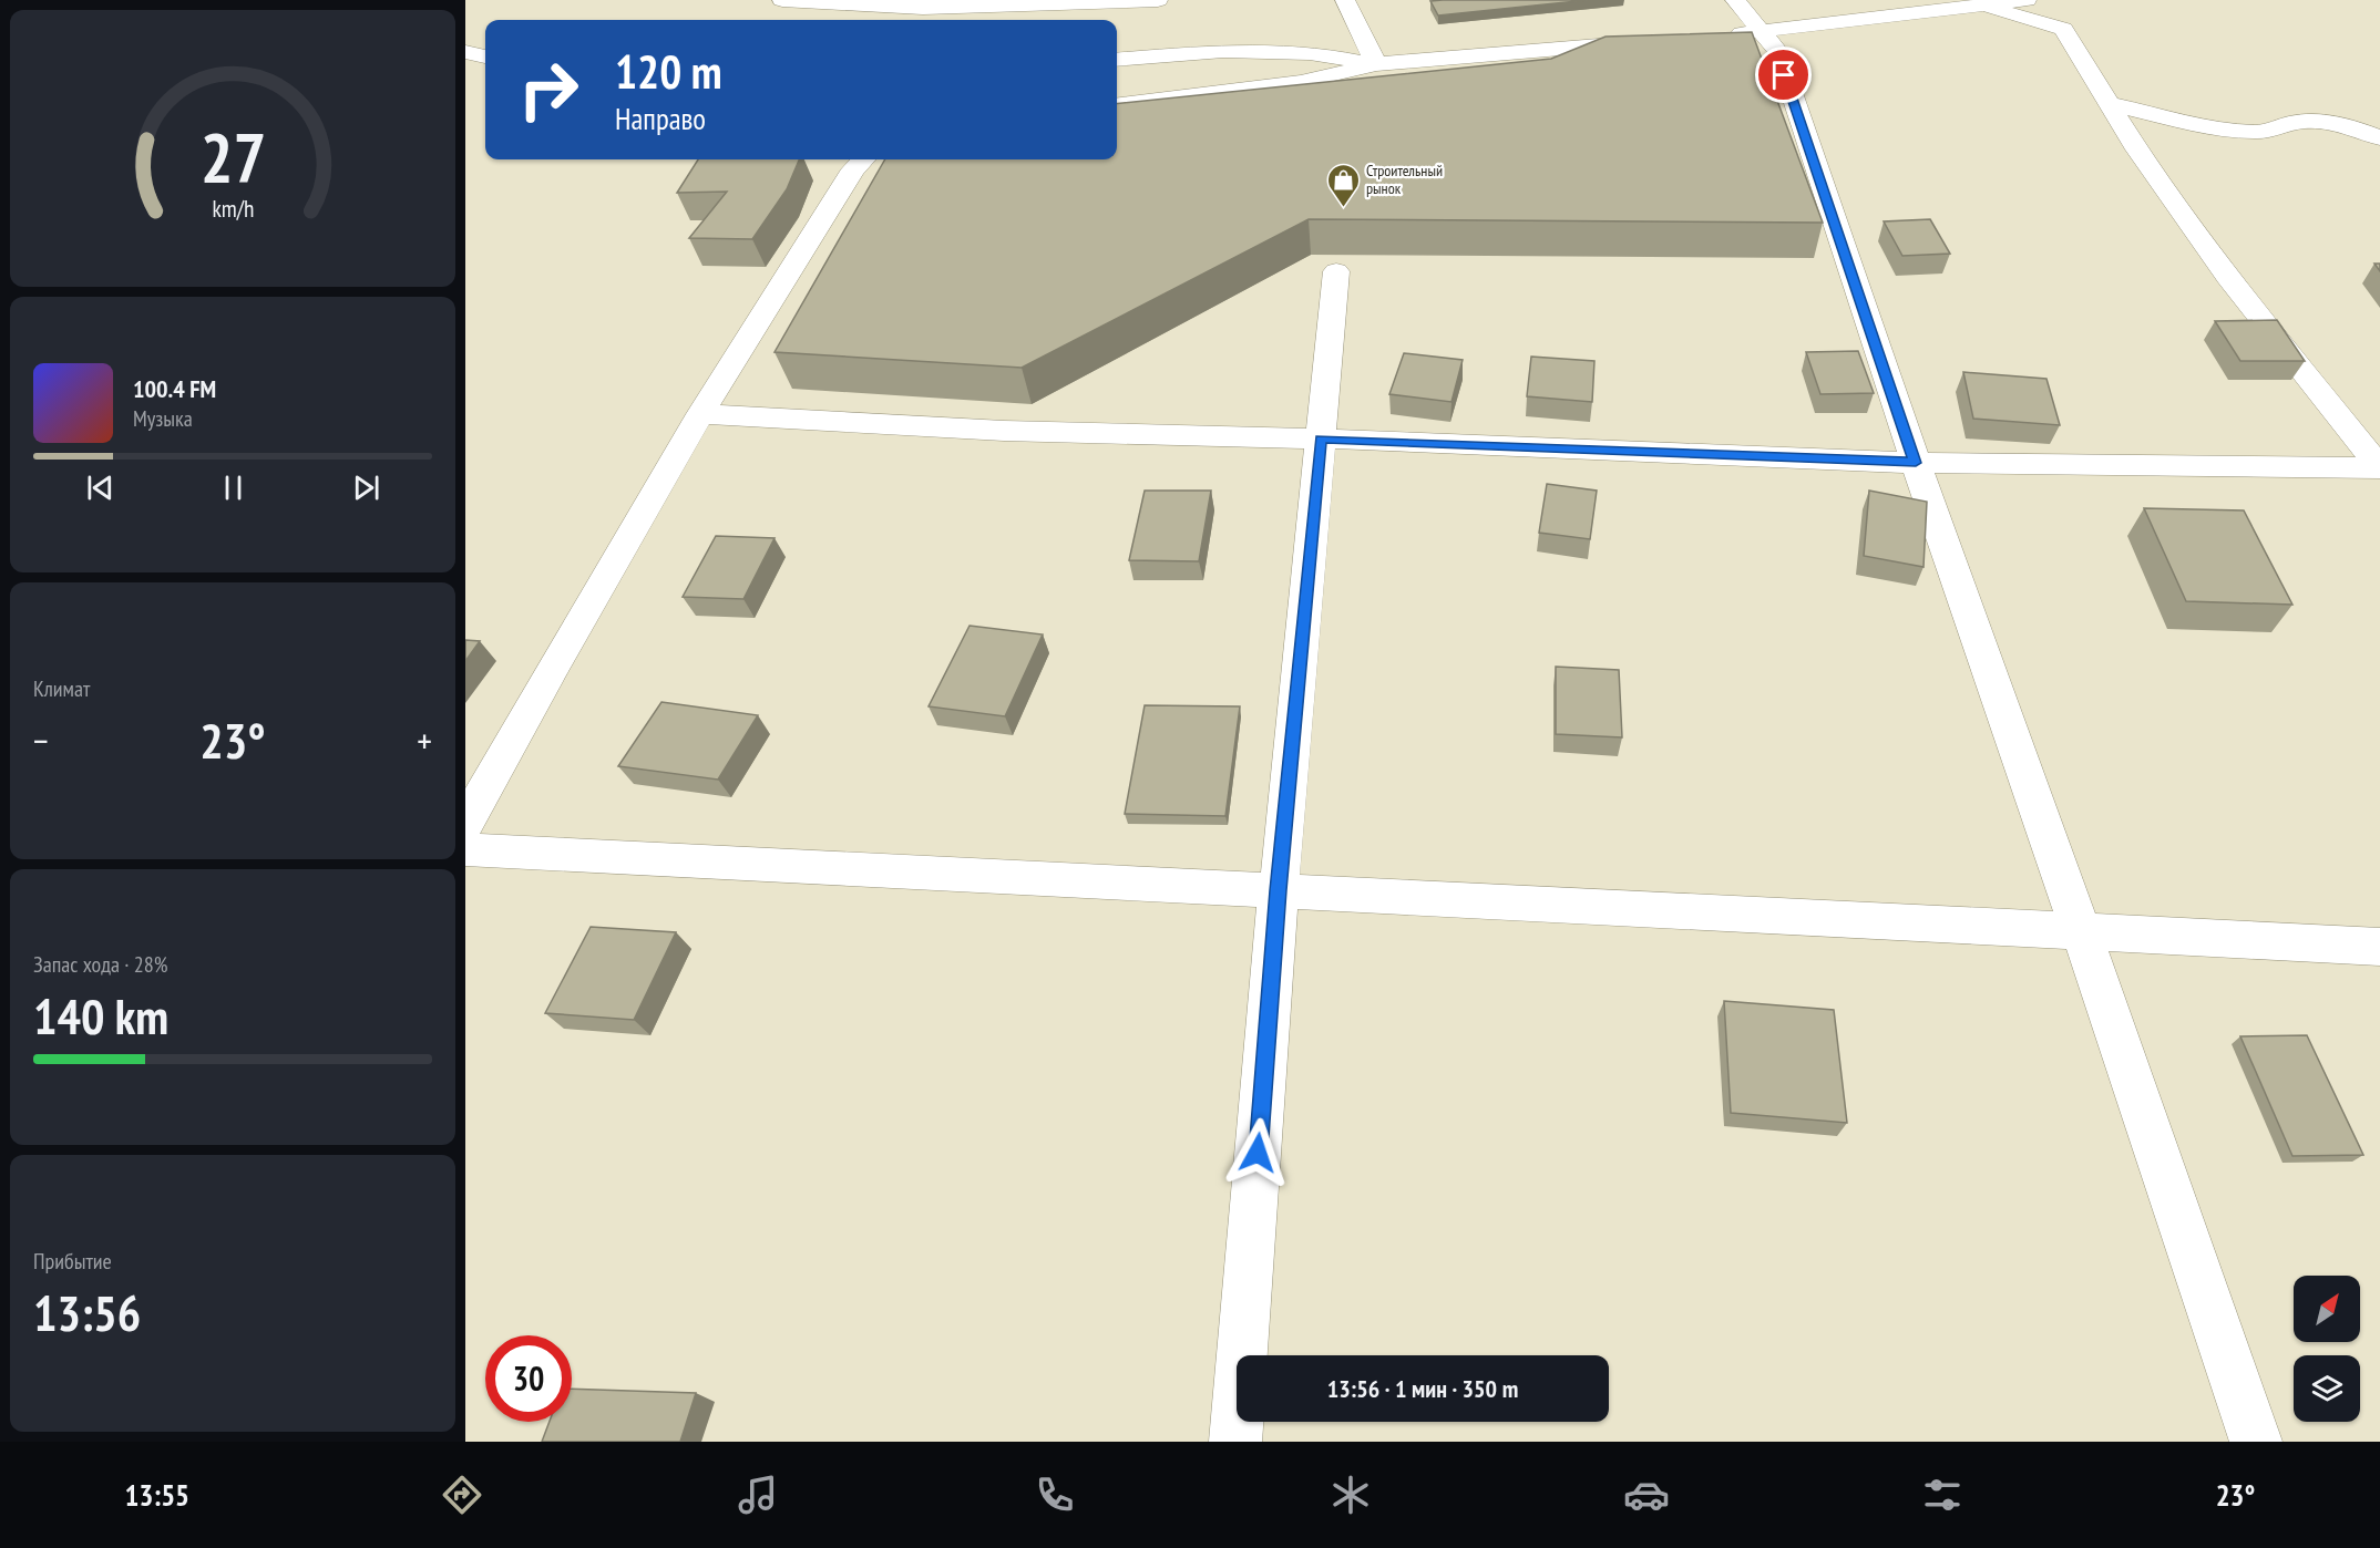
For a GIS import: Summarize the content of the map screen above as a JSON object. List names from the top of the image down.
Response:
{
  "places": {
    "shop": ["Строительный рынок"]
  },
  "north": "top right",
  "page": {
    "turn": ["120 m", "Направо"],
    "song": ["100.4 FM", "Музыка"],
    "tile": [
      "Климат",
      ["Запас хода · 28%", "140 km"],
      ["Прибытие", "13:56"]
    ],
    "heat": ["−", "23°", "+"],
    "limit": "30",
    "trip": "13:56 · 1 мин · 350 m",
    "tabs": ["13:55", "23°"],
    "gauge": ["27", "km/h"]
  }
}
